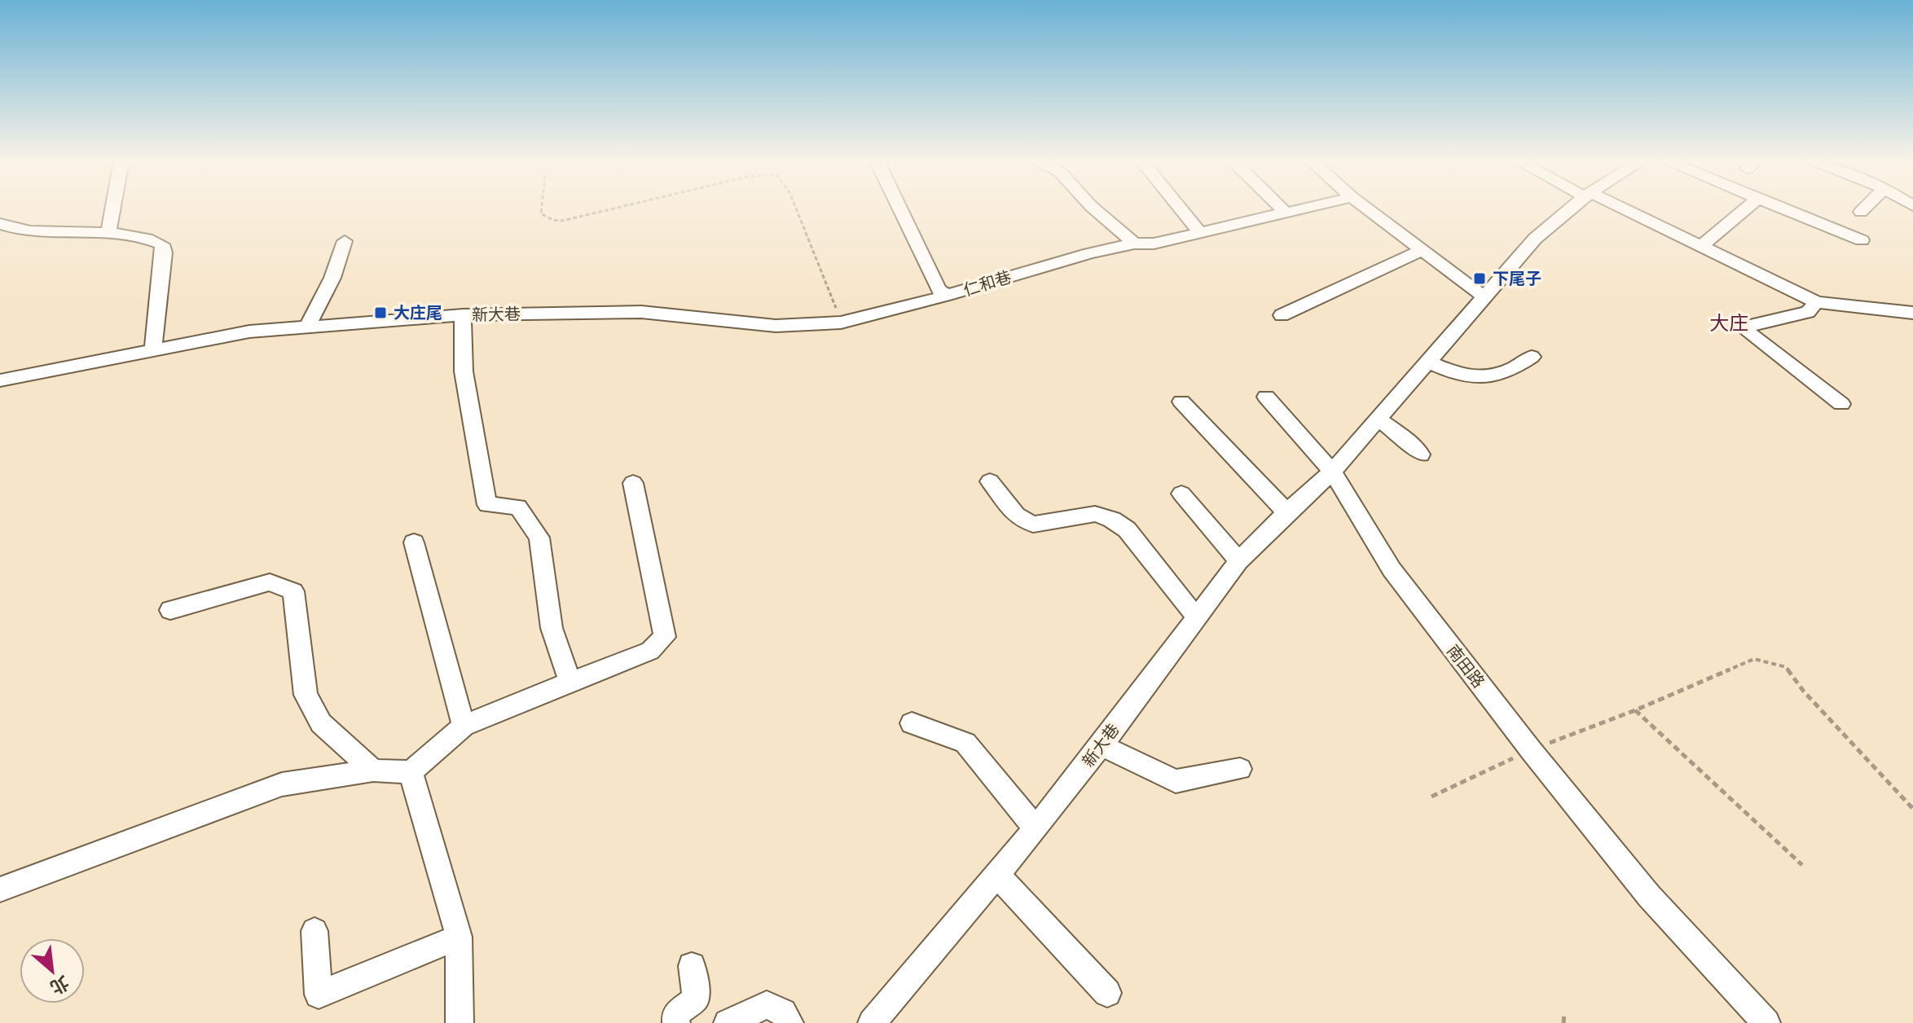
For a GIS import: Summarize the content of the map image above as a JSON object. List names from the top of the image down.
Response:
{
  "streets": {
    "street": ["仁和巷", "新大巷", "南田路"]
  },
  "crossings": [
    ["仁和巷", "新大巷"],
    ["新大巷", "南田路"]
  ],
  "districts": ["大庄"],
  "places": {
    "transit": ["下尾子", "大庄尾"]
  },
  "north": "bottom right"
}
